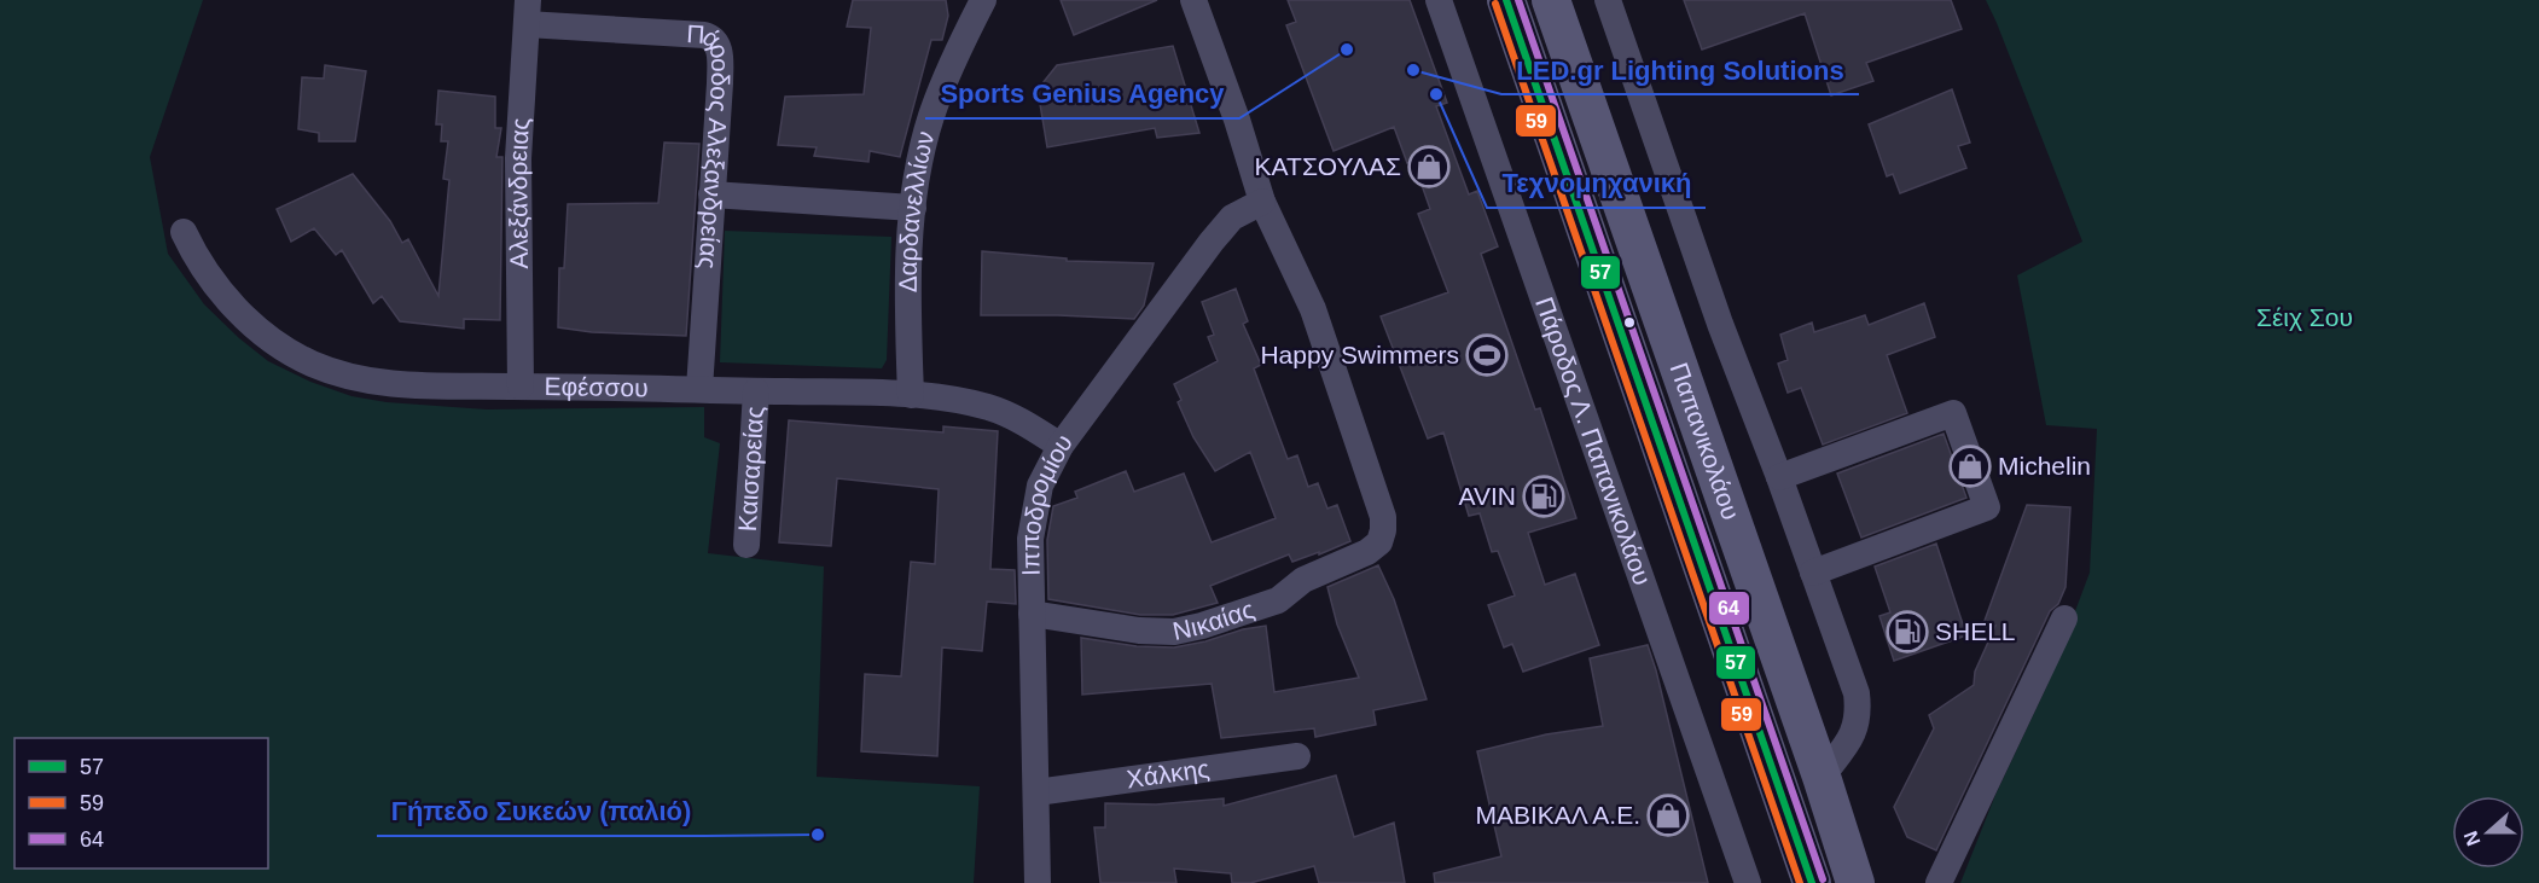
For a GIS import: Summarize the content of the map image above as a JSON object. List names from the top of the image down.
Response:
{
  "streets": {
    "main road": ["Παπανικολάου"],
    "street": [
      "Πάροδος Αλεξανδρείας",
      "Αλεξάνδρειας",
      "Δαρδανελλίων",
      "Εφέσσου",
      "Πάροδος Λ. Παπανικολάου",
      "Καισαρείας",
      "Ιπποδρομίου",
      "Νικαίας",
      "Χάλκης"
    ]
  },
  "crossings": [
    ["Πάροδος Αλεξανδρείας", "Αλεξάνδρειας"],
    ["Πάροδος Αλεξανδρείας", "Εφέσσου"],
    ["Αλεξάνδρειας", "Εφέσσου"],
    ["Δαρδανελλίων", "Εφέσσου"],
    ["Εφέσσου", "Καισαρείας"],
    ["Εφέσσου", "Ιπποδρομίου"],
    ["Ιπποδρομίου", "Νικαίας"],
    ["Ιπποδρομίου", "Χάλκης"]
  ],
  "parks": ["Σέιχ Σου"],
  "places": {
    "other": [
      "Sports Genius Agency",
      "LED.gr Lighting Solutions",
      "Τεχνομηχανική",
      "Γήπεδο Συκεών (παλιό)"
    ],
    "shop": ["ΚΑΤΣΟΥΛΑΣ", "Michelin", "ΜΑΒΙΚΑΛ Α.Ε."],
    "sports": ["Happy Swimmers"],
    "fuel station": ["AVIN", "SHELL"]
  },
  "lines": ["transit line 57", "transit line 64", "transit line 59"],
  "legend": ["57", "59", "64"],
  "north": "left"
}
